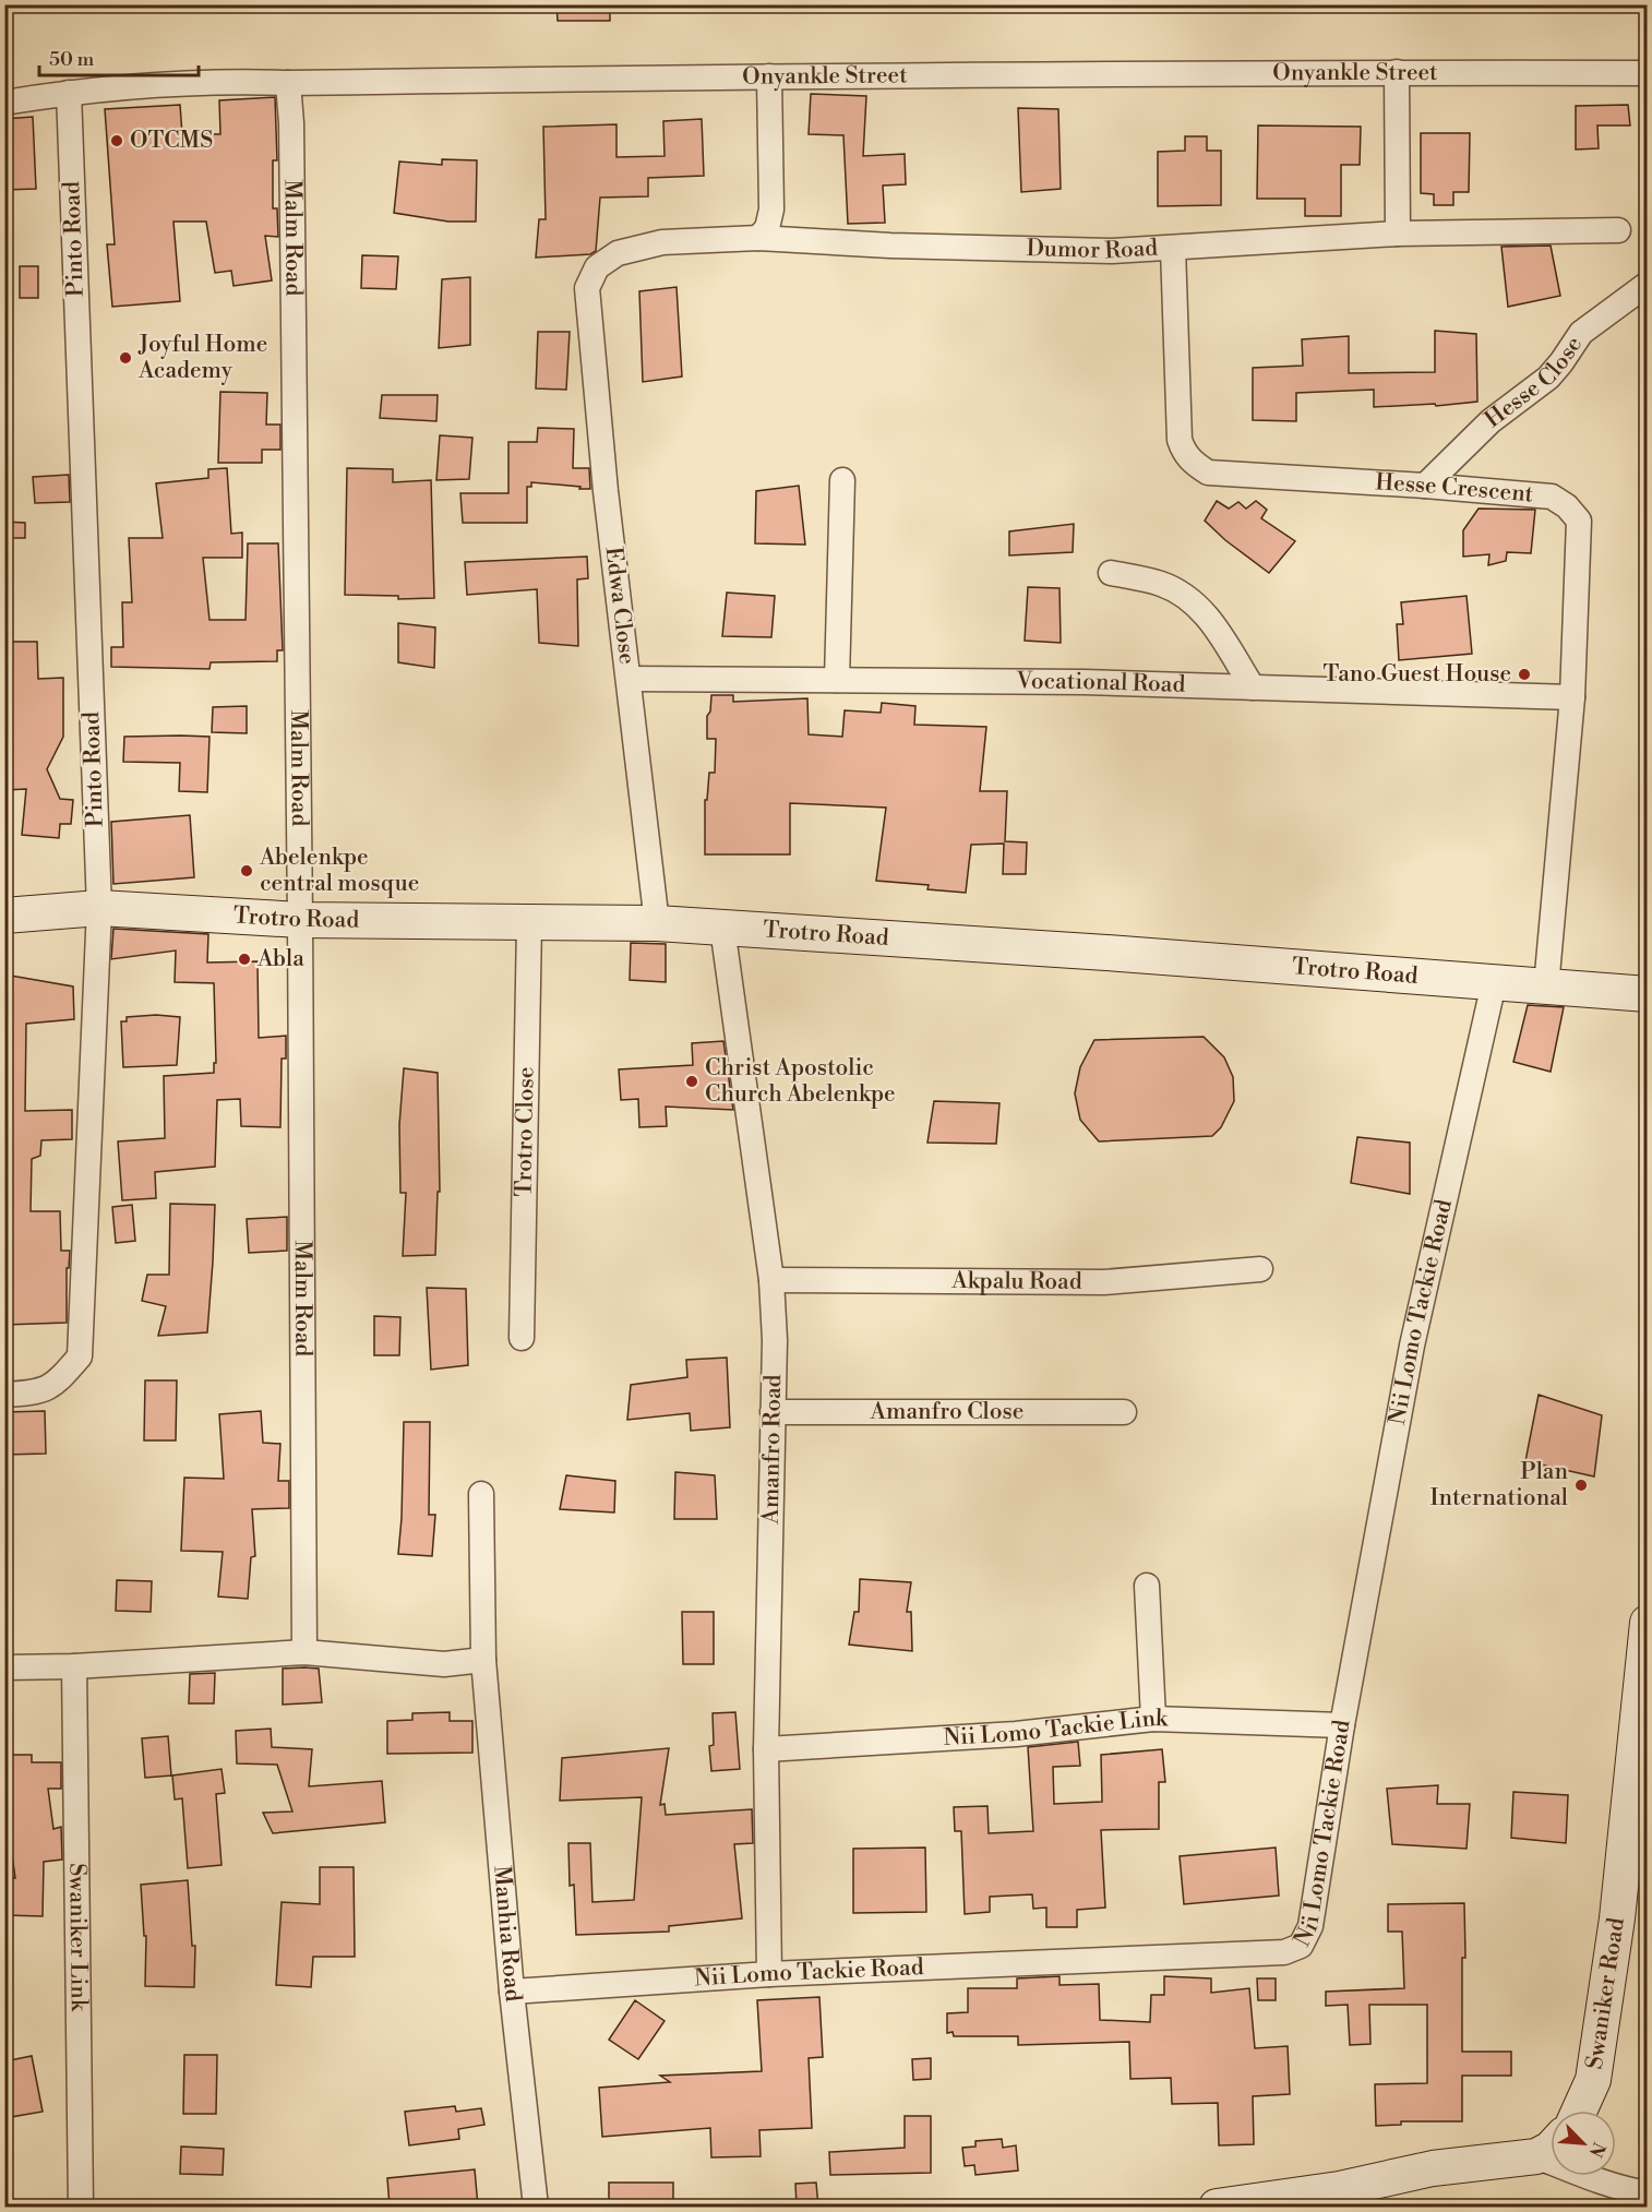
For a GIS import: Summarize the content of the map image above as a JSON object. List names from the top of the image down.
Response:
{
  "streets": {
    "street": [
      "Onyankle Street",
      "Pinto Road",
      "Malm Road",
      "Dumor Road",
      "Hesse Close",
      "Hesse Crescent",
      "Edwa Close",
      "Vocational Road",
      "Trotro Road",
      "Trotro Close",
      "Akpalu Road",
      "Nii Lomo Tackie Road",
      "Amanfro Close",
      "Amanfro Road",
      "Nii Lomo Tackie Link",
      "Manhia Road",
      "Swaniker Link",
      "Swaniker Road"
    ]
  },
  "crossings": [
    ["Onyankle Street", "Pinto Road"],
    ["Onyankle Street", "Malm Road"],
    ["Pinto Road", "Trotro Road"],
    ["Malm Road", "Trotro Road"],
    ["Dumor Road", "Hesse Crescent"],
    ["Dumor Road", "Edwa Close"],
    ["Hesse Close", "Hesse Crescent"],
    ["Hesse Crescent", "Vocational Road"],
    ["Hesse Crescent", "Trotro Road"],
    ["Edwa Close", "Vocational Road"],
    ["Edwa Close", "Trotro Road"],
    ["Trotro Road", "Trotro Close"],
    ["Trotro Road", "Nii Lomo Tackie Road"],
    ["Trotro Road", "Amanfro Road"],
    ["Akpalu Road", "Amanfro Road"],
    ["Nii Lomo Tackie Road", "Amanfro Road"],
    ["Nii Lomo Tackie Road", "Nii Lomo Tackie Link"],
    ["Nii Lomo Tackie Road", "Manhia Road"],
    ["Amanfro Close", "Amanfro Road"],
    ["Amanfro Road", "Nii Lomo Tackie Link"]
  ],
  "places": [
    "OTCMS",
    "Joyful Home Academy",
    "Tano Guest House",
    "Abelenkpe central mosque",
    "Abla",
    "Christ Apostolic Church Abelenkpe",
    "Plan International"
  ],
  "scale_bar": "50 m",
  "north": "bottom right"
}
